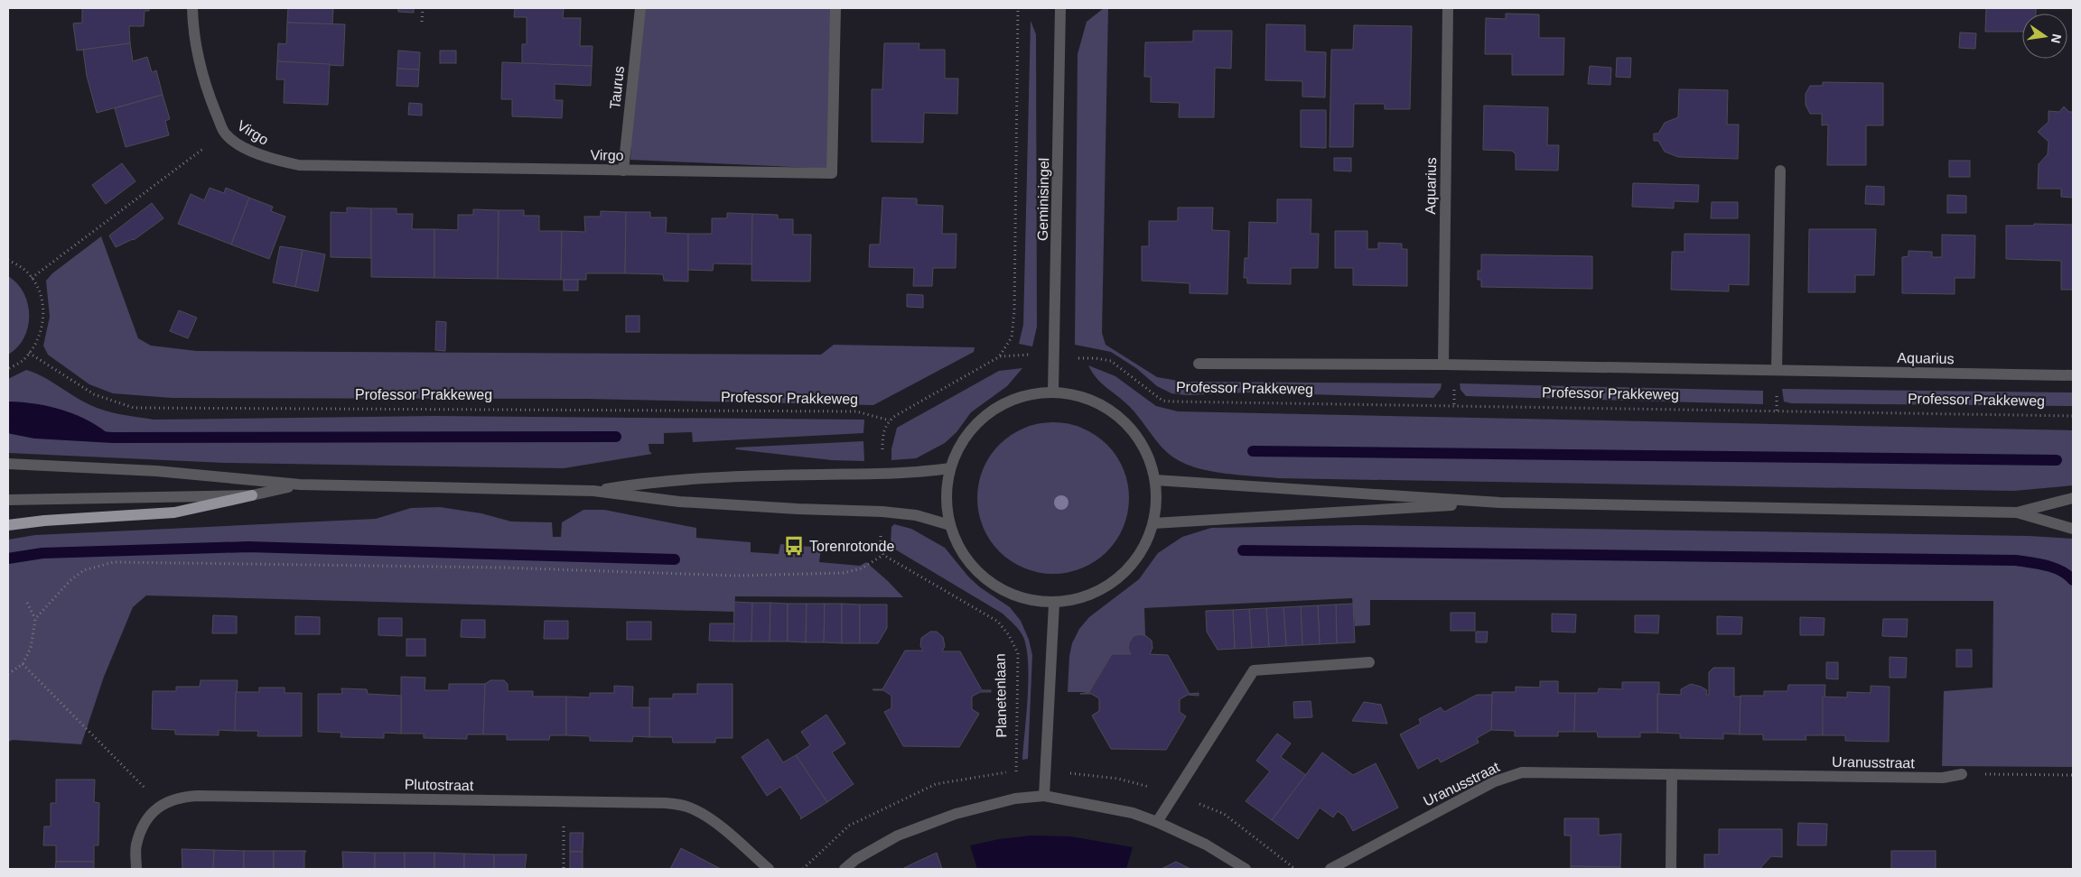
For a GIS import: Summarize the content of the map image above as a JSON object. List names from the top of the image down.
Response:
{
  "streets": {
    "street": [
      "Taurus",
      "Virgo",
      "Aquarius",
      "Geminisingel",
      "Uranusstraat",
      "Plutostraat"
    ],
    "path": ["Professor Prakkeweg", "Planetenlaan"]
  },
  "crossings": [
    ["Taurus", "Virgo"],
    ["Geminisingel", "Professor Prakkeweg"]
  ],
  "places": {
    "bus stop": ["Torenrotonde"]
  },
  "north": "right"
}
